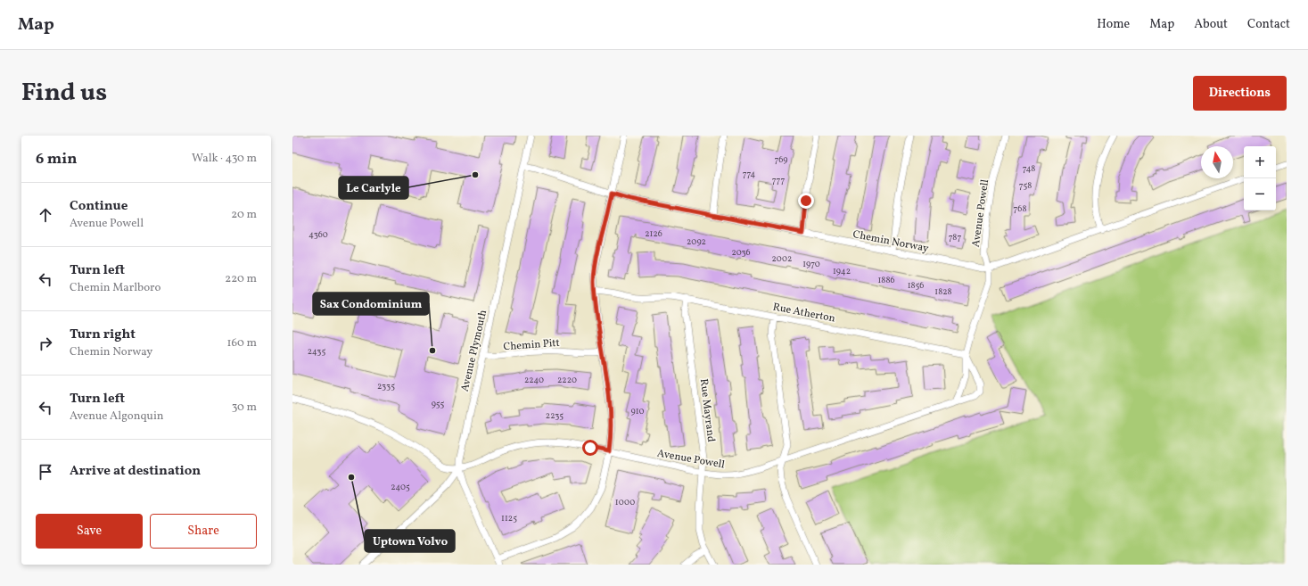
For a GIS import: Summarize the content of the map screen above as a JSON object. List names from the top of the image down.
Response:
{
  "streets": {
    "street": [
      "Avenue Powell",
      "Chemin Norway",
      "Rue Atherton",
      "Chemin Pitt",
      "Avenue Plymouth",
      "Rue Mayrand"
    ]
  },
  "crossings": [
    ["Avenue Powell", "Chemin Norway"],
    ["Avenue Powell", "Rue Atherton"],
    ["Avenue Powell", "Avenue Plymouth"],
    ["Avenue Powell", "Rue Mayrand"],
    ["Chemin Norway", "Avenue Plymouth"],
    ["Rue Atherton", "Rue Mayrand"],
    ["Chemin Pitt", "Avenue Plymouth"]
  ],
  "places": ["Le Carlyle", "Sax Condominium", "Uptown Volvo"],
  "house_numbers": [
    "769",
    "748",
    "774",
    "777",
    "758",
    "768",
    "2126",
    "4360",
    "787",
    "2092",
    "2036",
    "2002",
    "1970",
    "1942",
    "1886",
    "1856",
    "1828",
    "2435",
    "2240",
    "2220",
    "2335",
    "955",
    "910",
    "2235",
    "2405",
    "1000",
    "1125"
  ],
  "north": "top",
  "page": {
    "header": "Map",
    "nav": [
      "Home",
      "Map",
      "About",
      "Contact"
    ],
    "title": "Find us",
    "buttons": [
      "Directions",
      ["Save", "Share"]
    ],
    "heading": ["6 min", "Walk · 430 m"],
    "map_buttons": ["+", "−"],
    "list": [
      ["Continue", "Avenue Powell", "20 m"],
      ["Turn left", "Chemin Marlboro", "220 m"],
      ["Turn right", "Chemin Norway", "160 m"],
      ["Turn left", "Avenue Algonquin", "30 m"],
      "Arrive at destination"
    ]
  }
}
